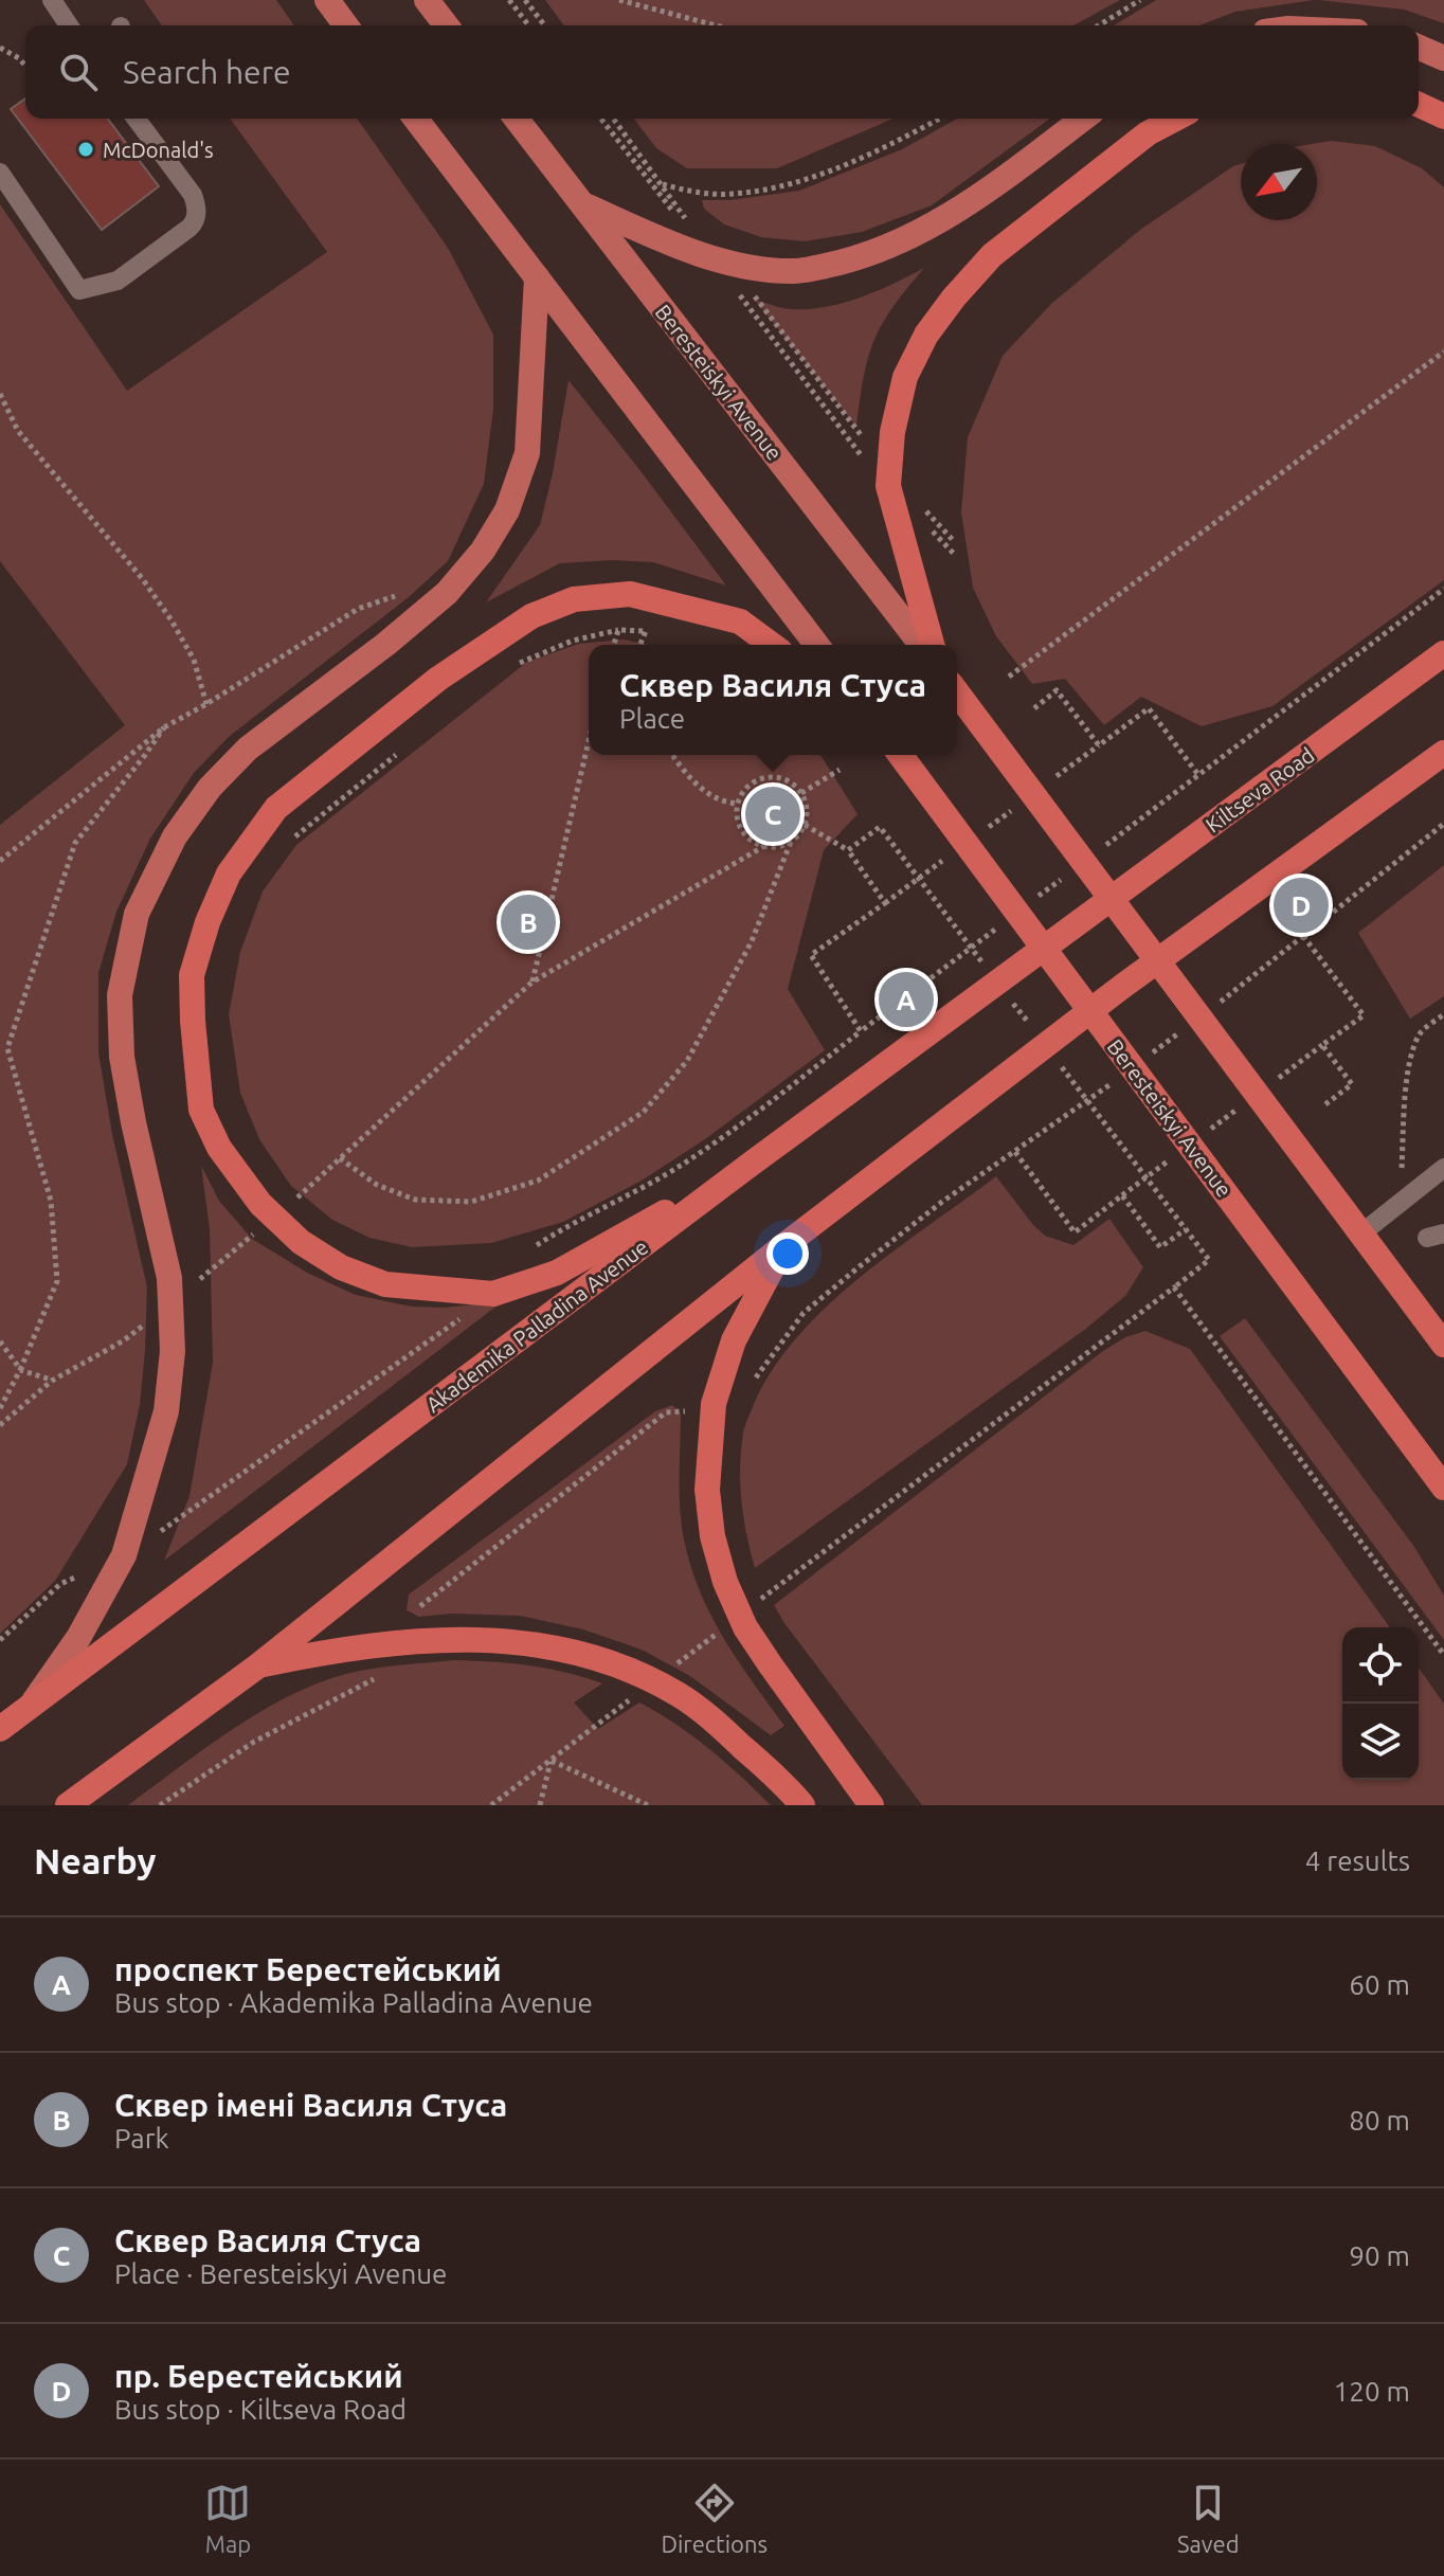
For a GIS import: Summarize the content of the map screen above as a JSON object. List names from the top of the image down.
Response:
{
  "streets": {
    "highway": ["Beresteiskyi Avenue", "Kiltseva Road", "Akademika Palladina Avenue"]
  },
  "crossings": [
    ["Kiltseva Road", "Akademika Palladina Avenue"]
  ],
  "places": ["McDonald's"],
  "north": "bottom left",
  "page": {
    "search": "Search here",
    "popup": ["Сквер Василя Стуса", "Place"],
    "pins": [
      "C",
      "D",
      "B",
      "A"
    ],
    "heading": ["Nearby", "4 results"],
    "list": [
      {
        "mark": "A",
        "name": "проспект Берестейський",
        "note": "Bus stop · Akademika Palladina Avenue",
        "value": "60 m"
      },
      {
        "mark": "B",
        "name": "Сквер імені Василя Стуса",
        "note": "Park",
        "value": "80 m"
      },
      {
        "mark": "C",
        "name": "Сквер Василя Стуса",
        "note": "Place · Beresteiskyi Avenue",
        "value": "90 m"
      },
      {
        "mark": "D",
        "name": "пр. Берестейський",
        "note": "Bus stop · Kiltseva Road",
        "value": "120 m"
      }
    ],
    "nav": ["Map", "Directions", "Saved"]
  }
}
